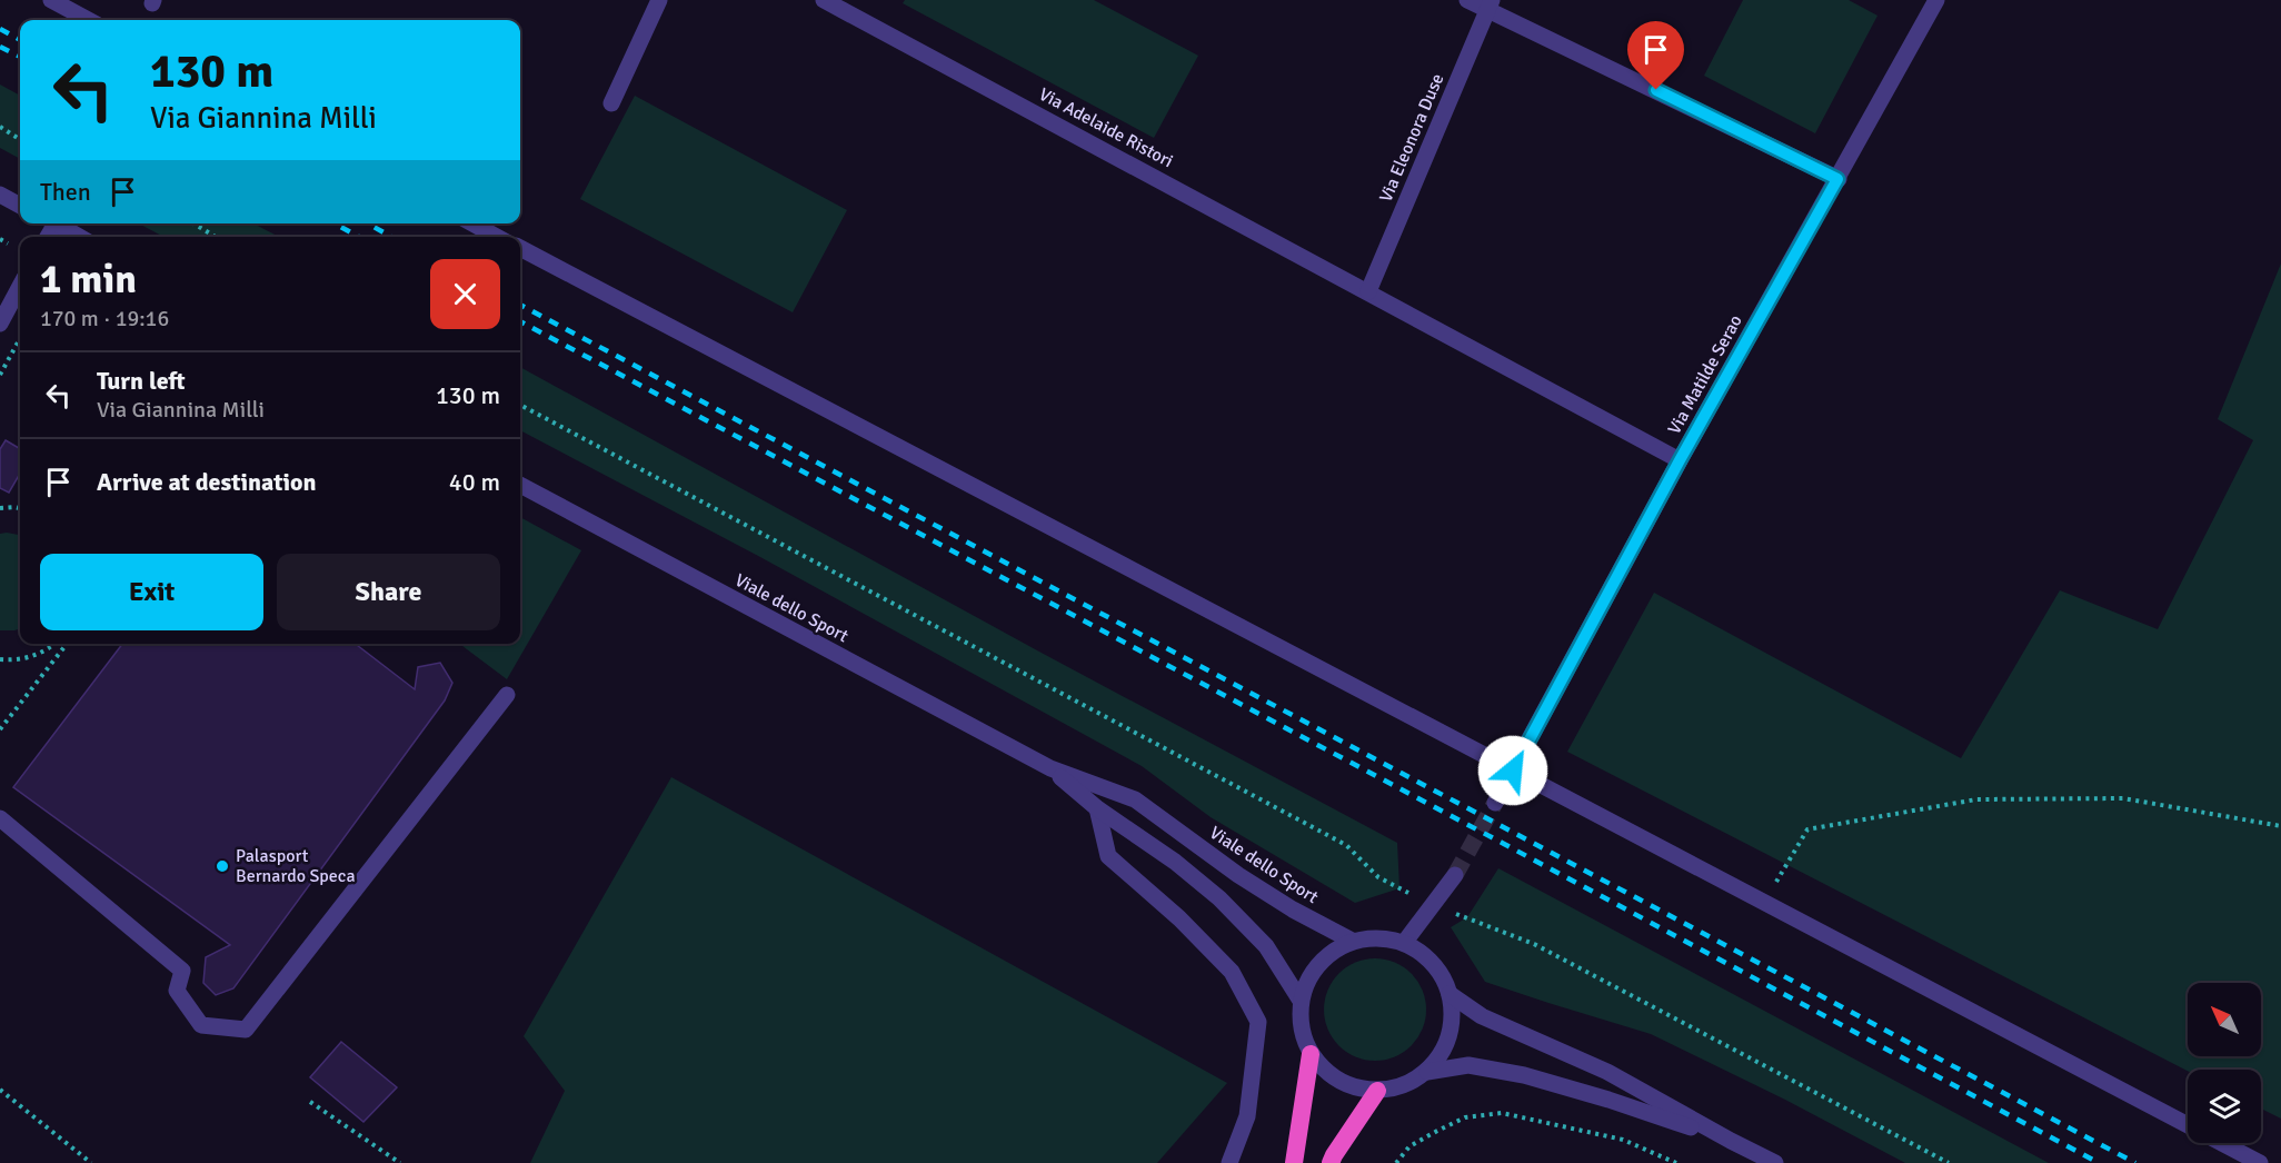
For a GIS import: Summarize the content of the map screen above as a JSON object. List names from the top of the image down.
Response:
{
  "streets": {
    "street": [
      "Via Adelaide Ristori",
      "Via Eleonora Duse",
      "Via Matilde Serao",
      "Viale dello Sport"
    ]
  },
  "crossings": [
    ["Via Adelaide Ristori", "Via Eleonora Duse"],
    ["Via Adelaide Ristori", "Via Matilde Serao"]
  ],
  "places": ["Palasport Bernardo Speca"],
  "north": "top left",
  "page": {
    "turn": ["130 m", "Via Giannina Milli"],
    "then": "Then",
    "heading": ["1 min", "170 m · 19:16"],
    "list": [
      {
        "name": "Turn left",
        "note": "Via Giannina Milli",
        "value": "130 m"
      },
      {
        "name": "Arrive at destination",
        "value": "40 m"
      }
    ],
    "buttons": ["Exit", "Share"]
  }
}
